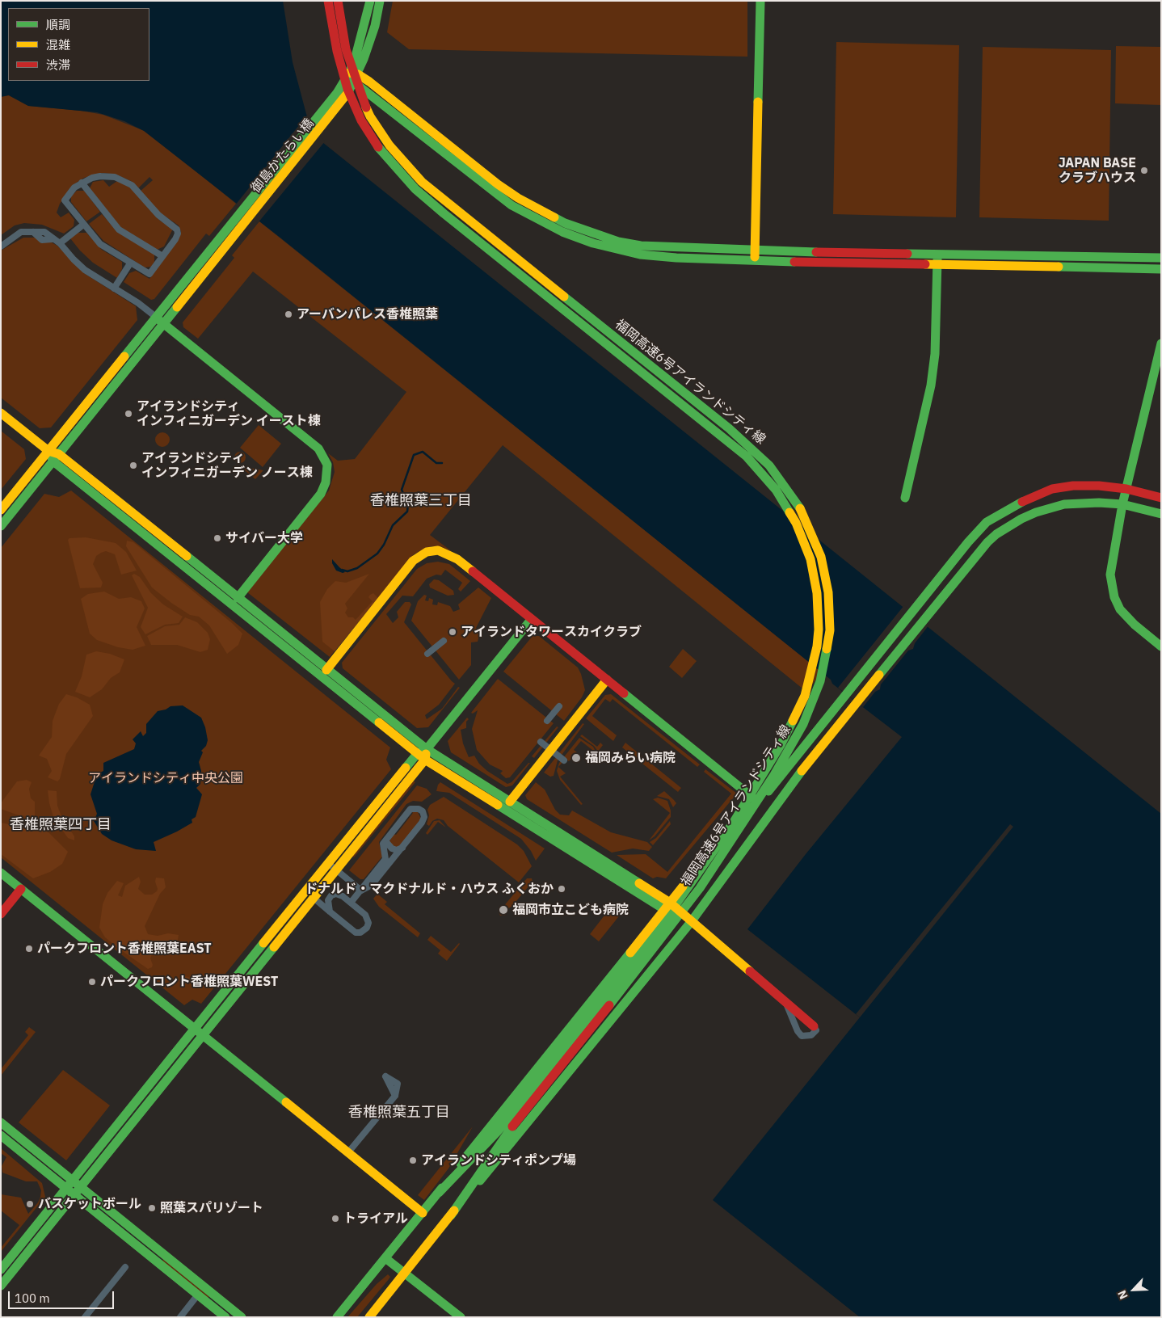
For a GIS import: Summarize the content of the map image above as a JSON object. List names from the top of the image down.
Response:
{
  "streets": {
    "main road": ["御島かたらい橋", "福岡高速6号アイランドシティ線"]
  },
  "districts": ["香椎照葉三丁目", "香椎照葉四丁目", "香椎照葉五丁目"],
  "parks": ["アイランドシティ中央公園"],
  "places": [
    "JAPAN BASE クラブハウス",
    "アーバンパレス香椎照葉",
    "アイランドシティ インフィニガーデン イースト棟",
    "アイランドシティ インフィニガーデン ノース棟",
    "サイバー大学",
    "アイランドタワースカイクラブ",
    "福岡みらい病院",
    "ドナルド・マクドナルド・ハウス ふくおか",
    "福岡市立こども病院",
    "パークフロント香椎照葉EAST",
    "パークフロント香椎照葉WEST",
    "アイランドシティポンプ場",
    "バスケットボール",
    "照葉スパリゾート",
    "トライアル"
  ],
  "legend": ["順調", "混雑", "渋滞"],
  "scale_bar": "100 m",
  "north": "bottom left"
}
